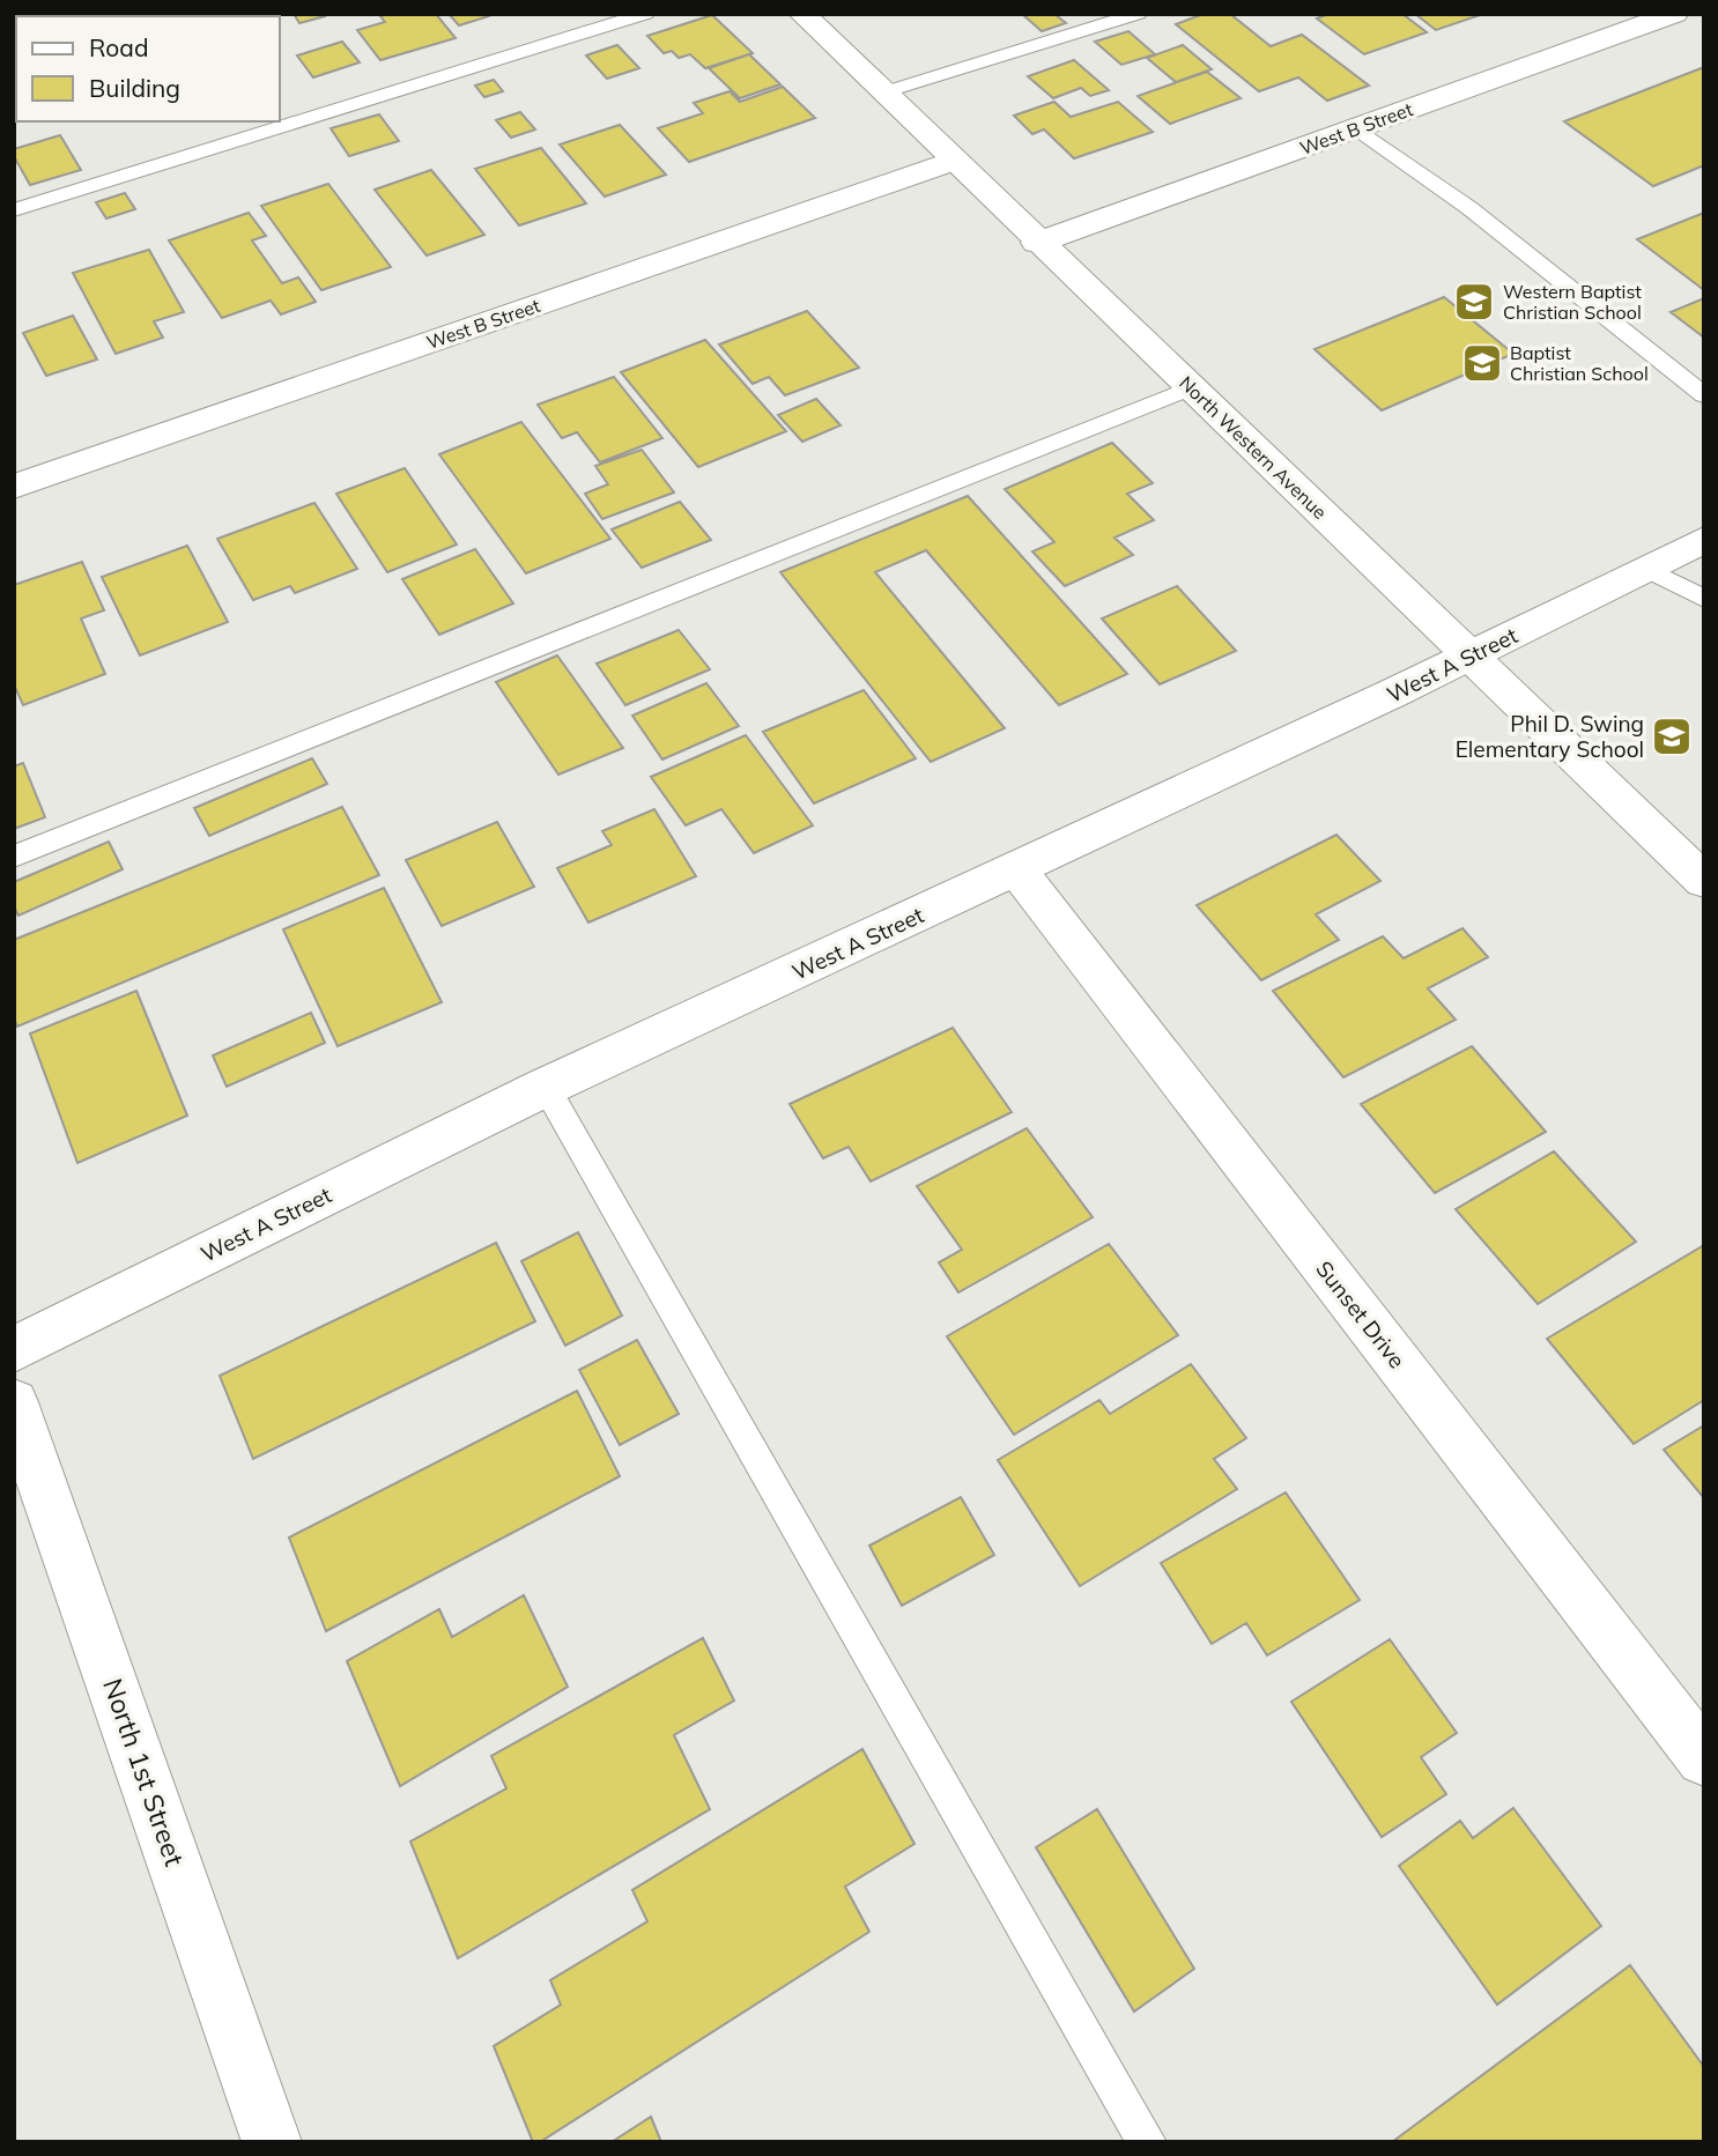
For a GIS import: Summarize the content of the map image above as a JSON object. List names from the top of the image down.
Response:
{
  "streets": {
    "street": [
      "West B Street",
      "North Western Avenue",
      "West A Street",
      "Sunset Drive",
      "North 1st Street"
    ]
  },
  "crossings": [
    ["West B Street", "North Western Avenue"],
    ["North Western Avenue", "West A Street"],
    ["West A Street", "Sunset Drive"]
  ],
  "places": {
    "school or university": ["Western Baptist Christian School", "Baptist Christian School", "Phil D. Swing Elementary School"]
  },
  "legend": ["Road", "Building"]
}
